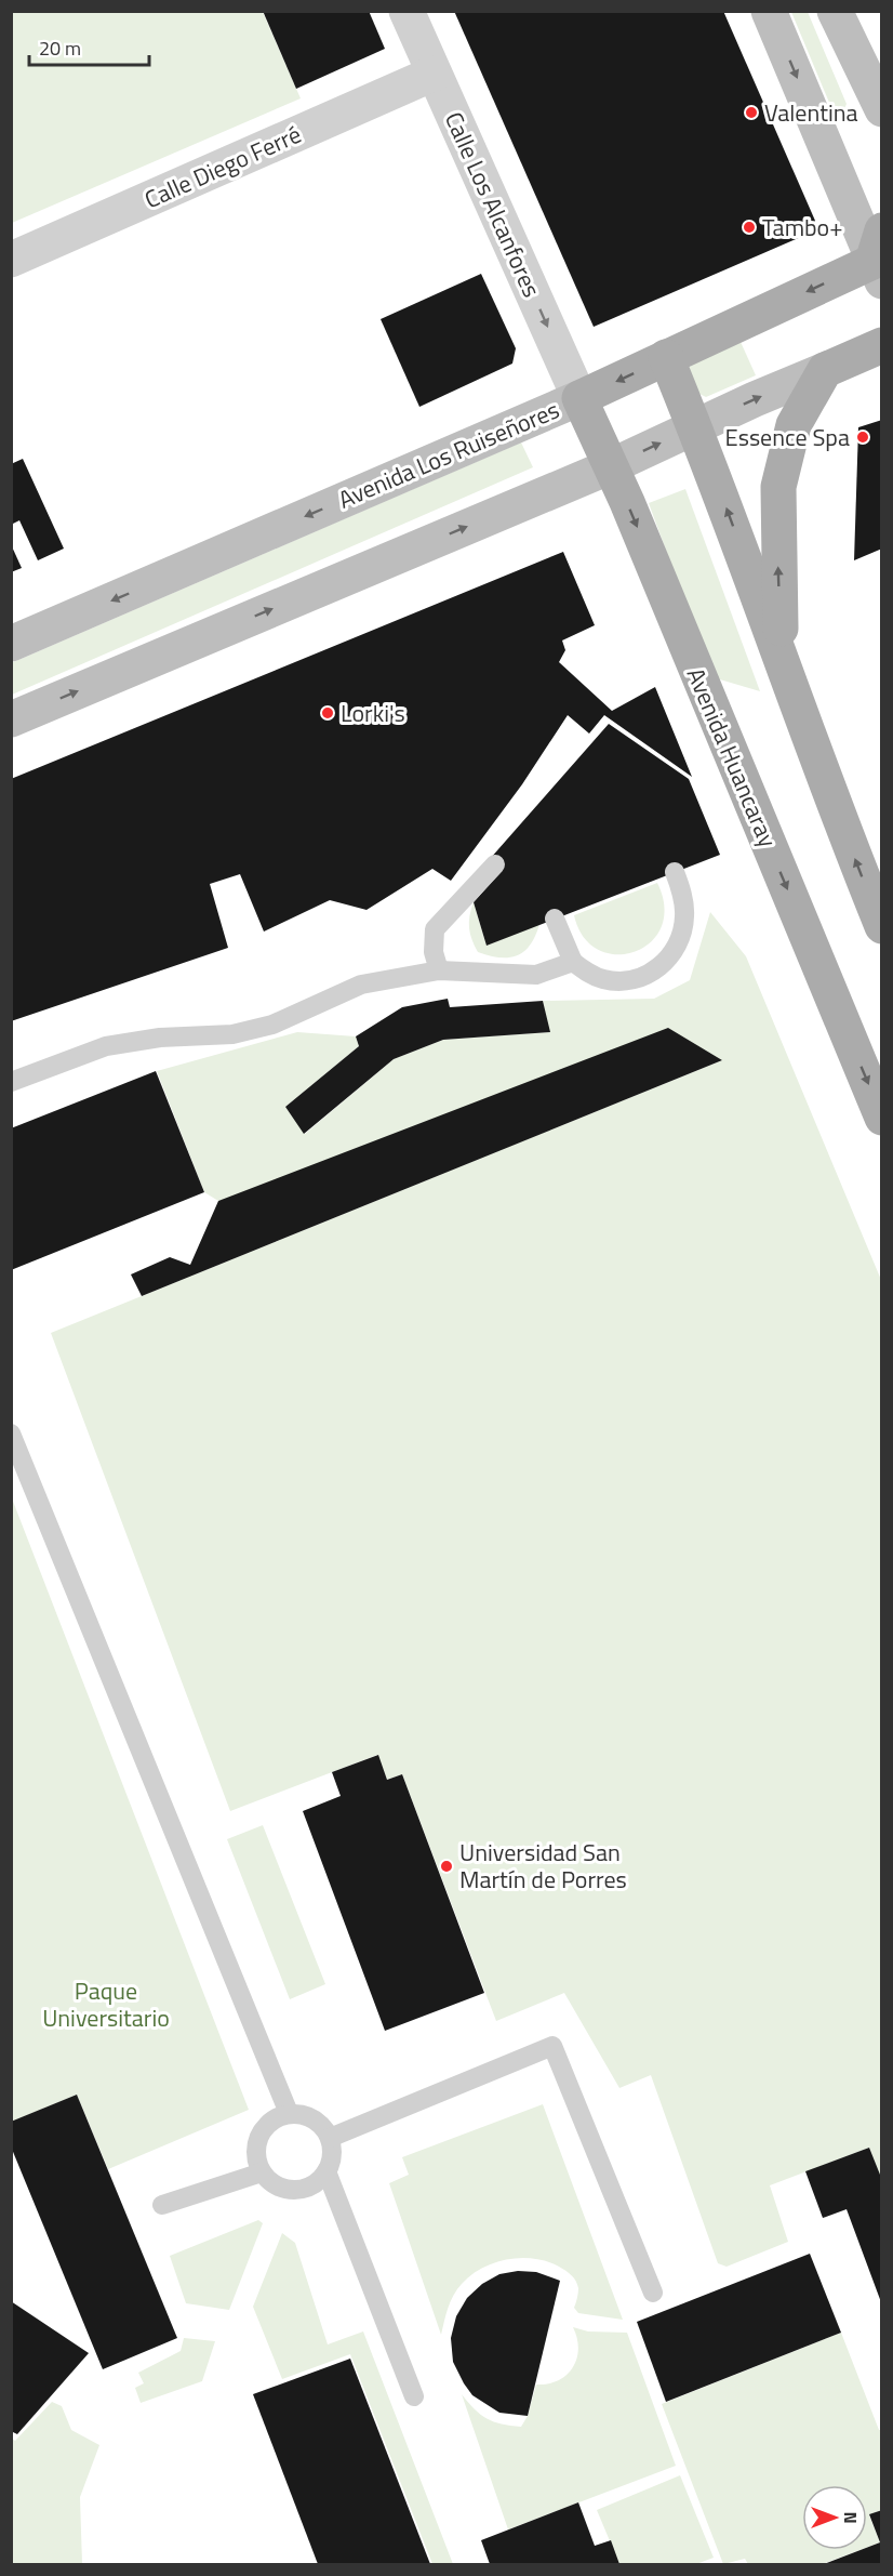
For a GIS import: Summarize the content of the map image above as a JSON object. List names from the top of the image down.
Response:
{
  "streets": {
    "main road": ["Avenida Los Ruiseñores", "Avenida Huancaray"],
    "street": ["Calle Diego Ferré", "Calle Los Alcanfores"]
  },
  "crossings": [
    ["Calle Diego Ferré", "Calle Los Alcanfores"],
    ["Calle Los Alcanfores", "Avenida Los Ruiseñores"],
    ["Calle Los Alcanfores", "Avenida Huancaray"],
    ["Avenida Los Ruiseñores", "Avenida Huancaray"]
  ],
  "one_way": ["Calle Los Alcanfores"],
  "parks": ["Paque Universitario"],
  "places": [
    "Valentina",
    "Tambo+",
    "Essence Spa",
    "Lorki's",
    "Universidad San Martín de Porres"
  ],
  "scale_bar": "20 m",
  "north": "right"
}
